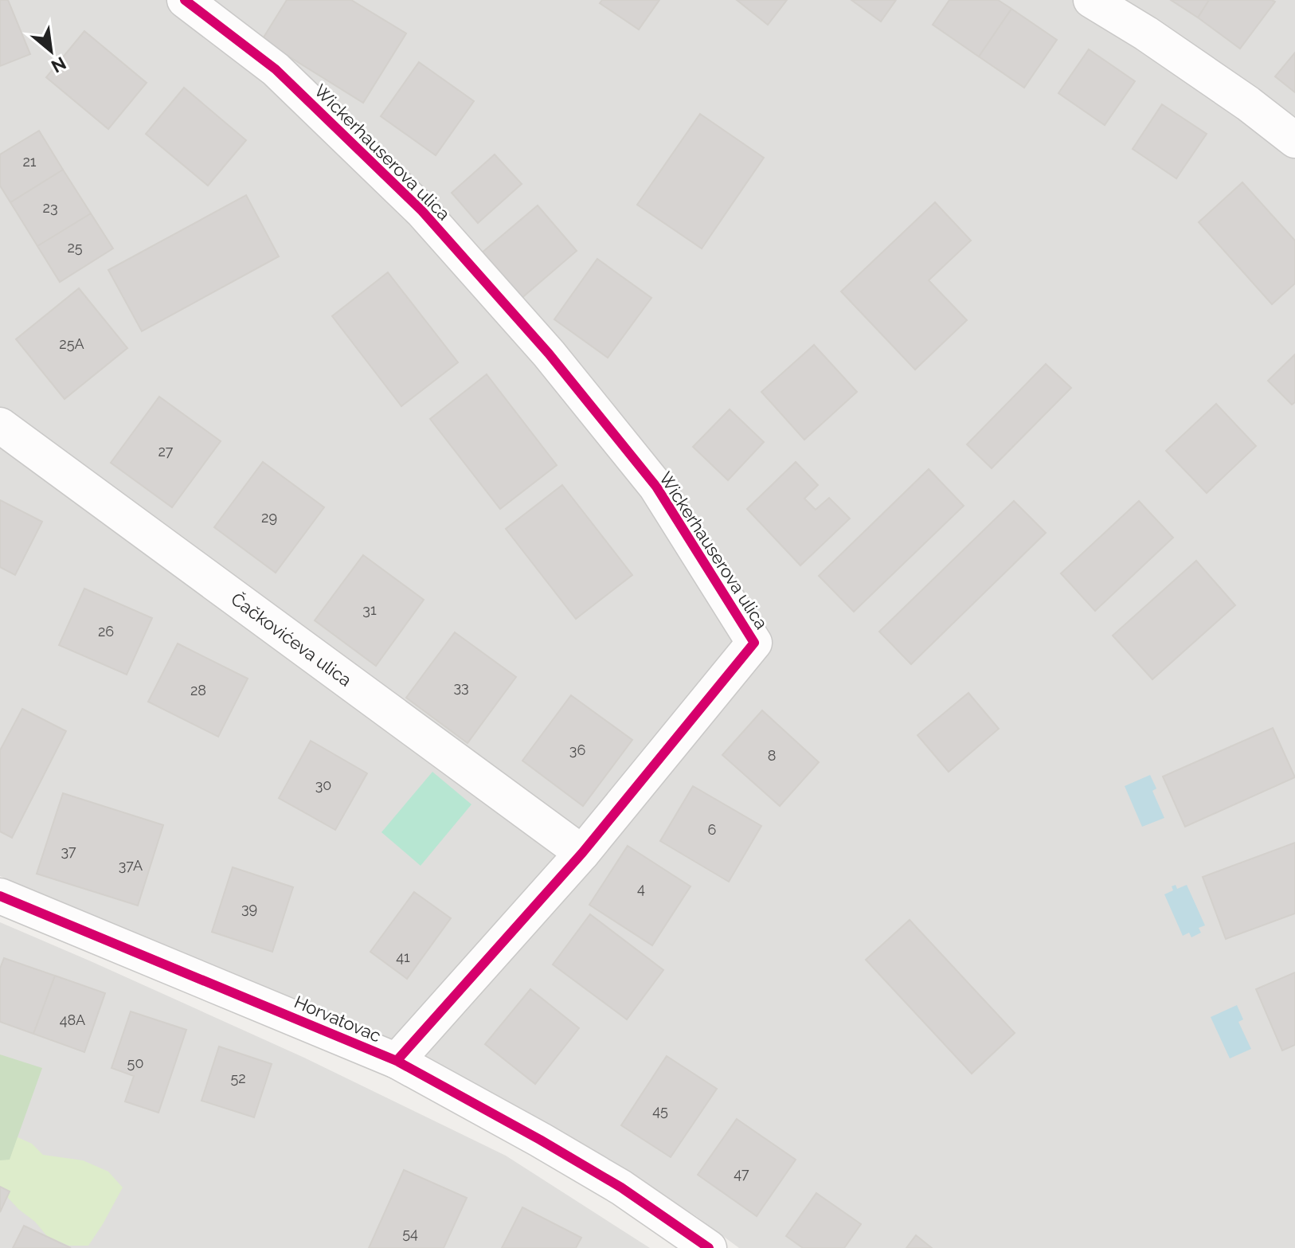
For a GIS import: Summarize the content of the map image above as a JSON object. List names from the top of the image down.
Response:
{
  "streets": {
    "street": ["Wickerhauserova ulica", "Čačkovićeva ulica", "Horvatovac"]
  },
  "crossings": [
    ["Wickerhauserova ulica", "Čačkovićeva ulica"],
    ["Wickerhauserova ulica", "Horvatovac"]
  ],
  "house_numbers": [
    "21",
    "23",
    "25",
    "25A",
    "27",
    "29",
    "31",
    "26",
    "33",
    "28",
    "36",
    "8",
    "30",
    "6",
    "37",
    "37A",
    "4",
    "39",
    "41",
    "48A",
    "50",
    "52",
    "45",
    "47",
    "54"
  ],
  "north": "bottom right"
}
